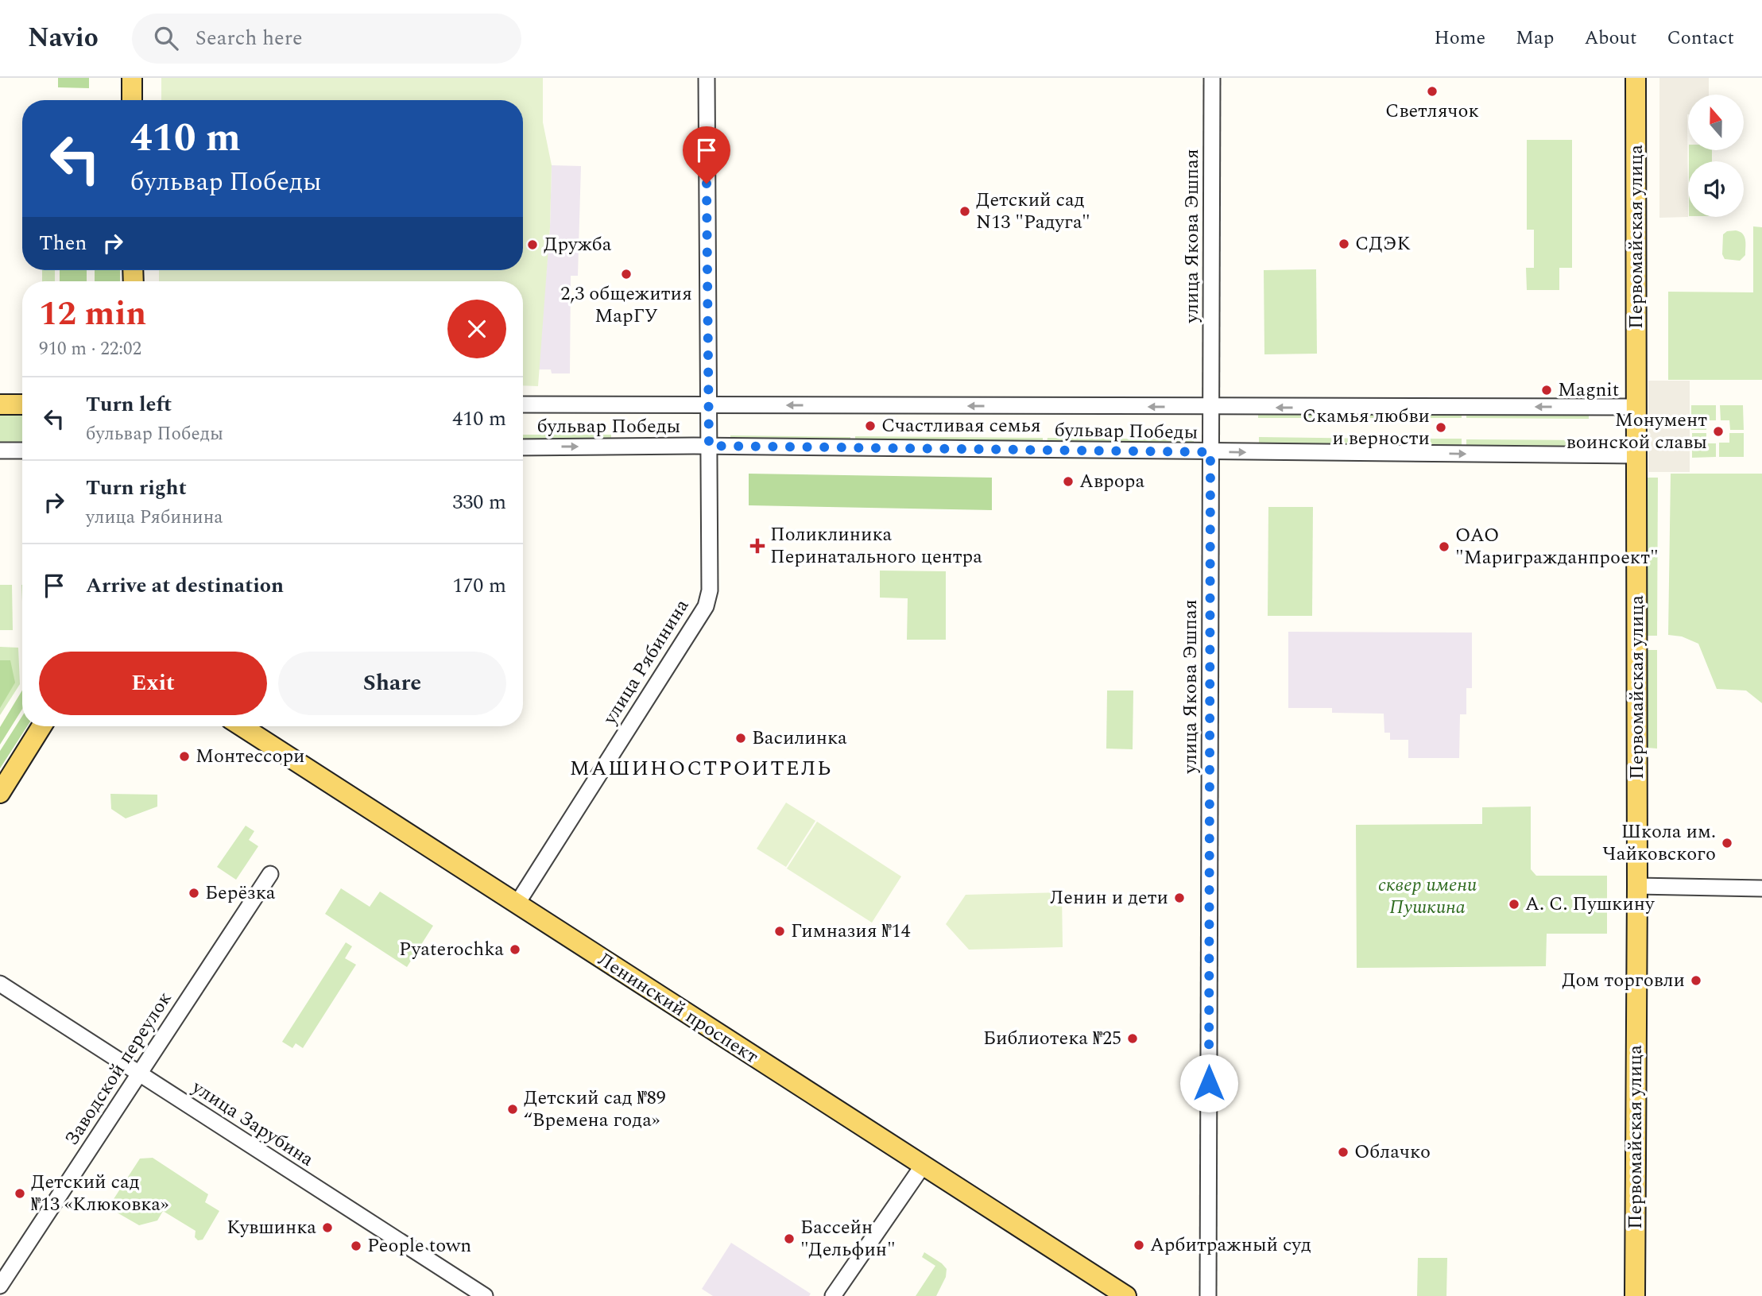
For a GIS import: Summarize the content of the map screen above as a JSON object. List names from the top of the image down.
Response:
{
  "streets": {
    "main road": ["Первомайская улица", "Ленинский проспект"],
    "street": [
      "улица Якова Эшпая",
      "бульвар Победы",
      "улица Рябинина",
      "Заводской переулок",
      "улица Зарубина"
    ]
  },
  "crossings": [
    ["улица Якова Эшпая", "бульвар Победы"],
    ["Первомайская улица", "бульвар Победы"],
    ["бульвар Победы", "улица Рябинина"],
    ["улица Рябинина", "Ленинский проспект"],
    ["Заводской переулок", "улица Зарубина"]
  ],
  "districts": ["МАШИНОСТРОИТЕЛЬ"],
  "parks": ["сквер имени Пушкина"],
  "places": {
    "other": [
      "Светлячок",
      "Детский сад N13 \"Радуга\"",
      "СДЭК",
      "Дружба",
      "2,3 общежития МарГУ",
      "Magnit",
      "Счастливая семья",
      "Скамья любви и верности",
      "Монумент воинской славы",
      "Аврора",
      "OAO \"Маригражданпроект\"",
      "Василинка",
      "Монтессори",
      "Школа им. Чайковского",
      "Берёзка",
      "Ленин и дети",
      "А. С. Пушкину",
      "Гимназия №14",
      "Pyaterochka",
      "Дом торговли",
      "Библиотека №25",
      "Детский сад №89 “Времена года»",
      "Облачко",
      "Детский сад №13 «Клюковка»",
      "Кувшинка",
      "Бассейн \"Дельфин\"",
      "Арбитражный суд",
      "People town"
    ],
    "health": ["Поликлиника Перинатального центра"]
  },
  "north": "top",
  "page": {
    "header": "Navio",
    "search": "Search here",
    "nav": [
      "Home",
      "Map",
      "About",
      "Contact"
    ],
    "turn": ["410 m", "бульвар Победы"],
    "then": "Then",
    "heading": ["12 min", "910 m · 22:02"],
    "list": [
      {
        "name": "Turn left",
        "note": "бульвар Победы",
        "value": "410 m"
      },
      {
        "name": "Turn right",
        "note": "улица Рябинина",
        "value": "330 m"
      },
      {
        "name": "Arrive at destination",
        "value": "170 m"
      }
    ],
    "buttons": ["Exit", "Share"]
  }
}
